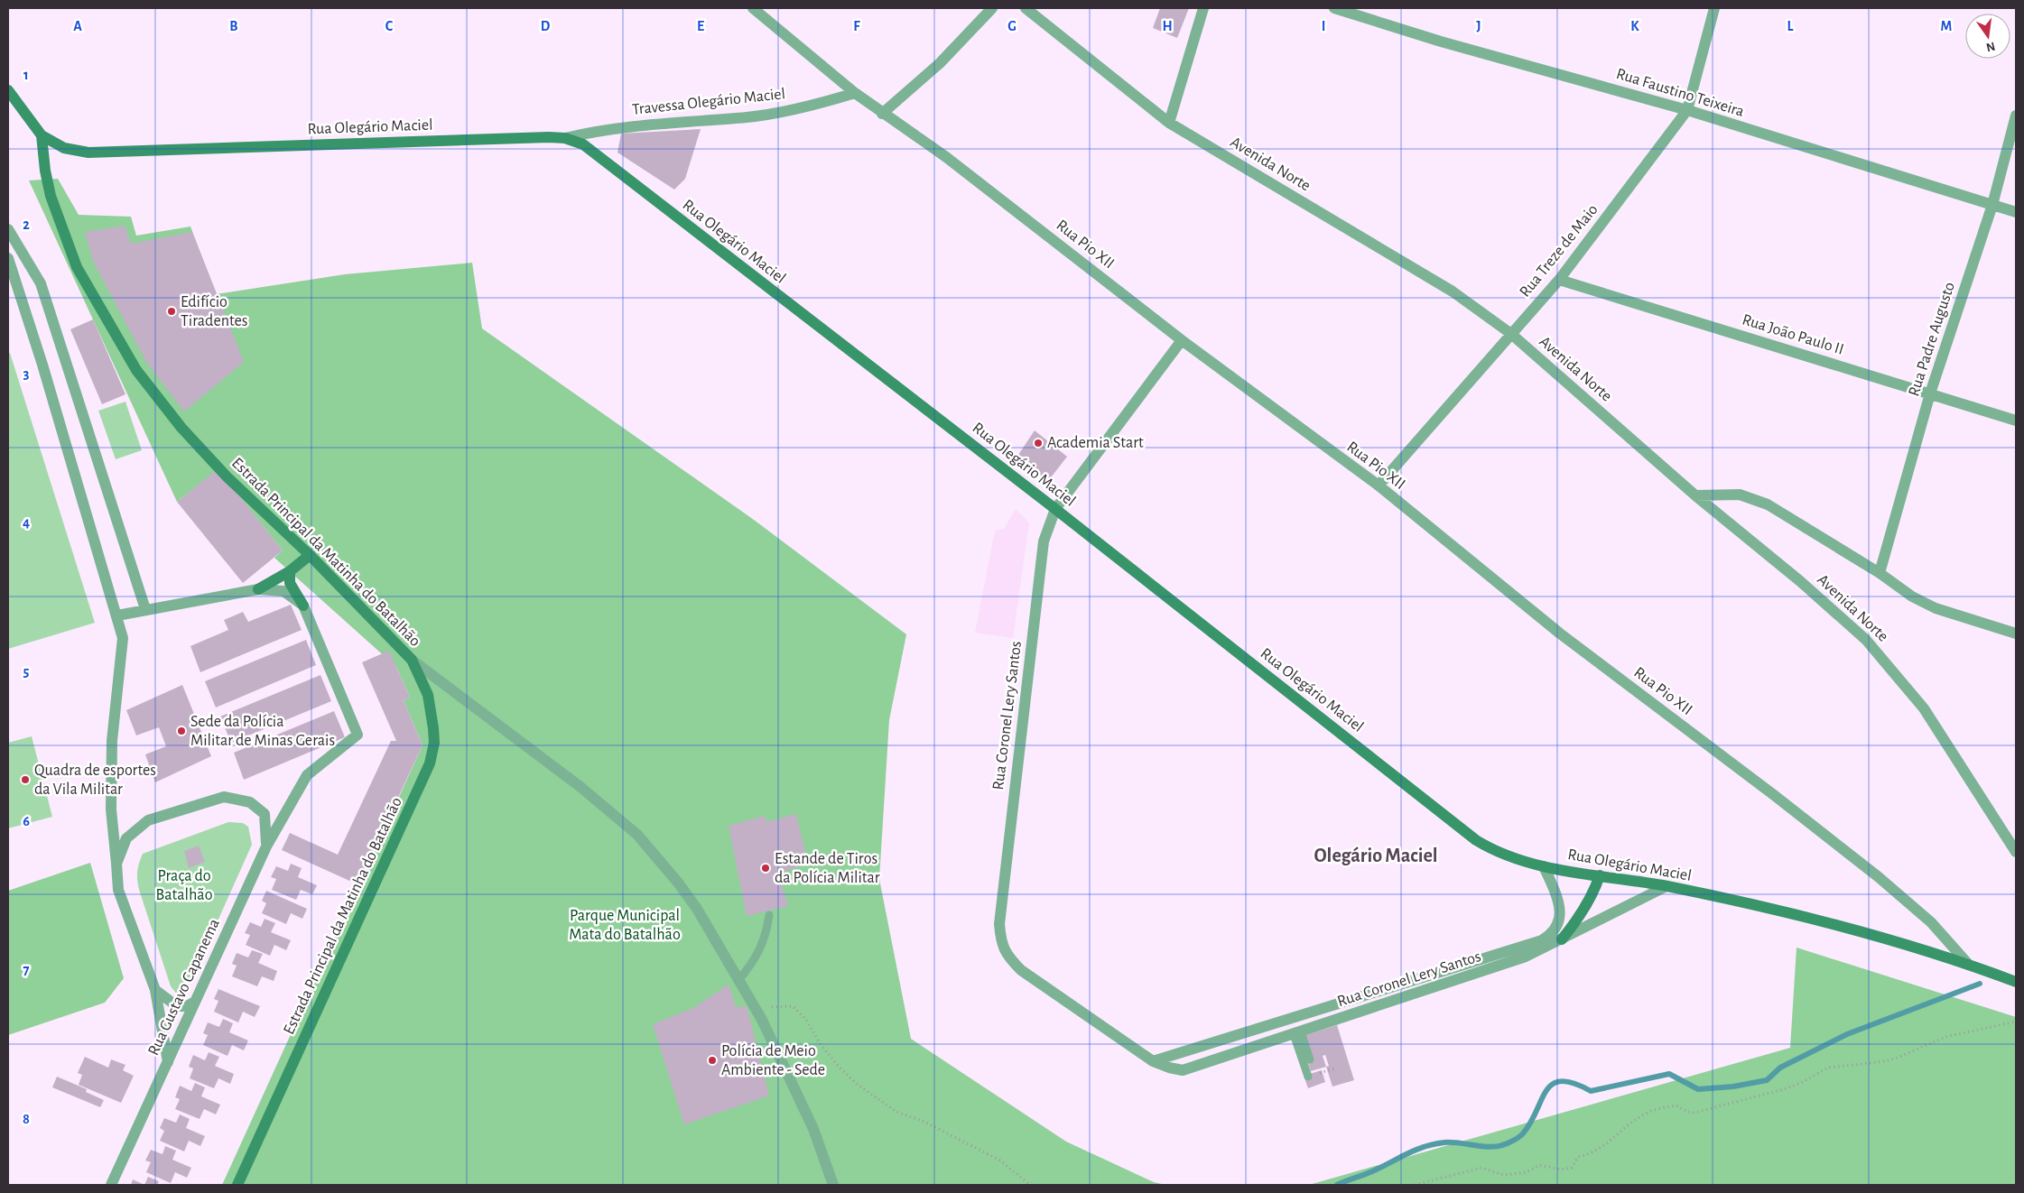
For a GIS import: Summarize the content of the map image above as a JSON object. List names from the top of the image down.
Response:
{
  "streets": {
    "street": [
      "Rua Faustino Teixeira",
      "Travessa Olegário Maciel",
      "Rua Olegário Maciel",
      "Avenida Norte",
      "Rua Pio XII",
      "Rua Treze de Maio",
      "Rua João Paulo II",
      "Rua Padre Augusto",
      "Estrada Principal da Matinha do Batalhão",
      "Rua Coronel Lery Santos",
      "Rua Gustavo Capanema"
    ]
  },
  "crossings": [
    ["Rua Faustino Teixeira", "Rua Treze de Maio"],
    ["Rua Faustino Teixeira", "Rua Padre Augusto"],
    ["Travessa Olegário Maciel", "Rua Olegário Maciel"],
    ["Travessa Olegário Maciel", "Rua Pio XII"],
    ["Rua Olegário Maciel", "Rua Pio XII"],
    ["Rua Olegário Maciel", "Estrada Principal da Matinha do Batalhão"],
    ["Rua Olegário Maciel", "Rua Coronel Lery Santos"],
    ["Avenida Norte", "Rua Treze de Maio"],
    ["Rua Pio XII", "Rua Treze de Maio"],
    ["Rua Pio XII", "Rua Coronel Lery Santos"],
    ["Rua Treze de Maio", "Rua João Paulo II"],
    ["Rua João Paulo II", "Rua Padre Augusto"]
  ],
  "districts": ["Olegário Maciel"],
  "parks": ["Praça do Batalhão", "Parque Municipal Mata do Batalhão"],
  "places": [
    "Edifício Tiradentes",
    "Academia Start",
    "Sede da Polícia Militar de Minas Gerais",
    "Quadra de esportes da Vila Militar",
    "Estande de Tiros da Polícia Militar",
    "Polícia de Meio Ambiente - Sede"
  ],
  "north": "bottom",
  "grid": {
    "columns": [
      "A",
      "B",
      "C",
      "D",
      "E",
      "F",
      "G",
      "H",
      "I",
      "J",
      "K",
      "L",
      "M"
    ],
    "rows": [
      "1",
      "2",
      "3",
      "4",
      "5",
      "6",
      "7",
      "8"
    ]
  }
}
